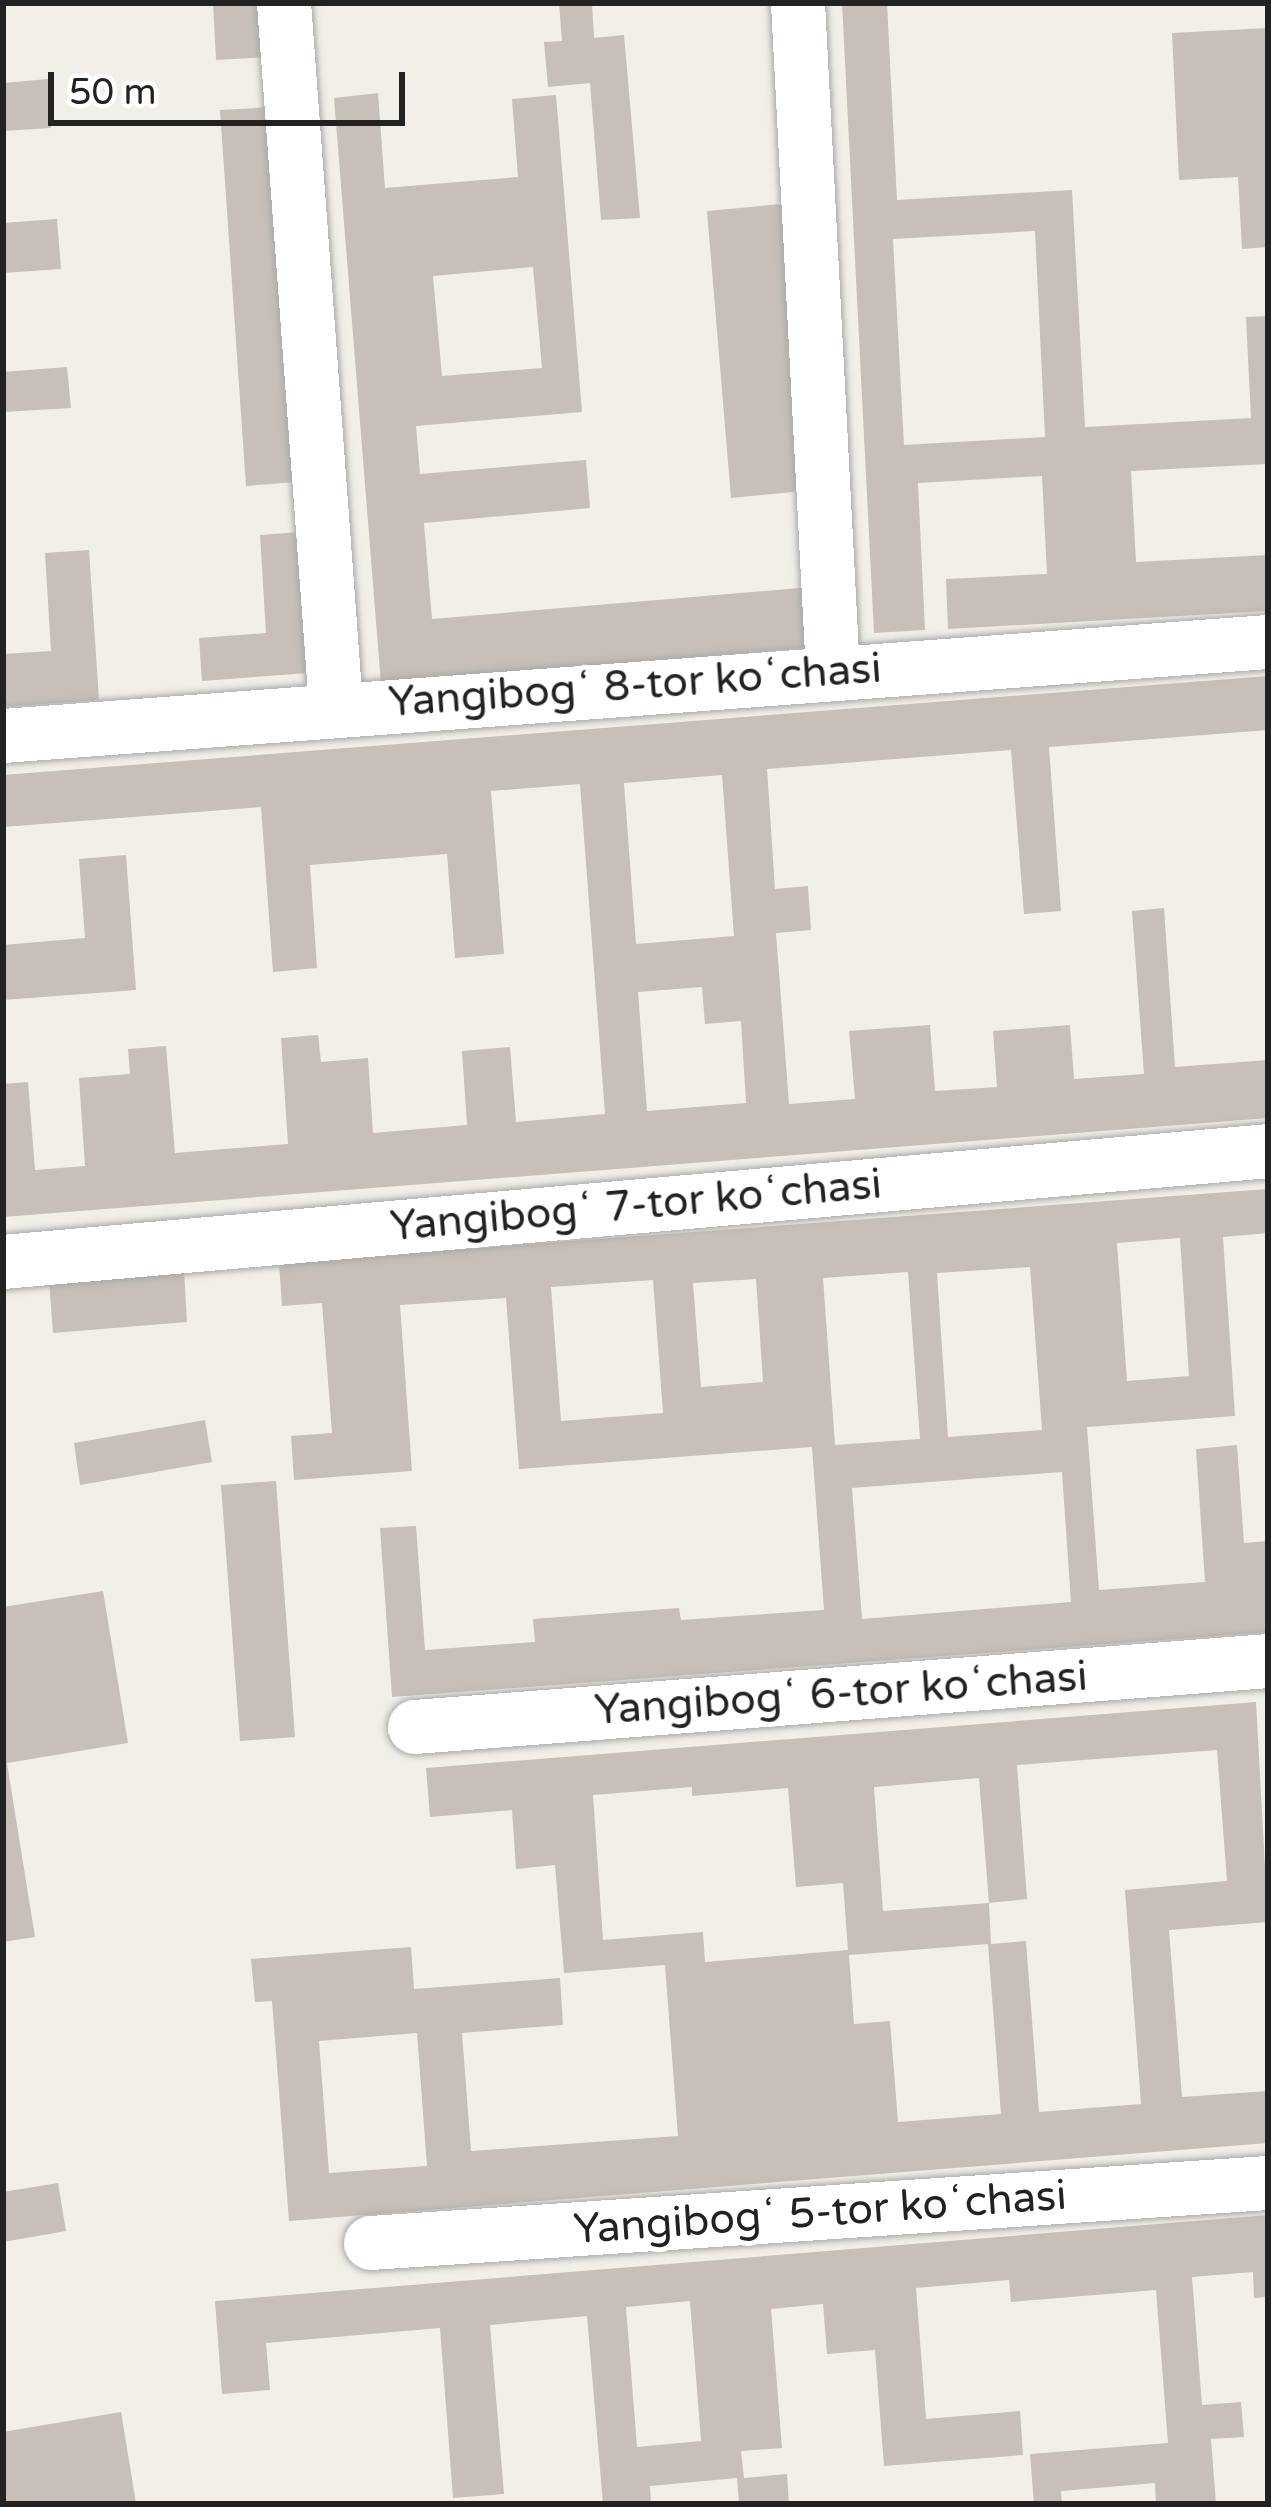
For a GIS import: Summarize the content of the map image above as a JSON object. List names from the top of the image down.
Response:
{
  "streets": {
    "street": [
      "Yangibogʻ 8-tor koʻchasi",
      "Yangibogʻ 7-tor koʻchasi",
      "Yangibogʻ 6-tor koʻchasi",
      "Yangibogʻ 5-tor koʻchasi"
    ]
  },
  "scale_bar": "50 m"
}
